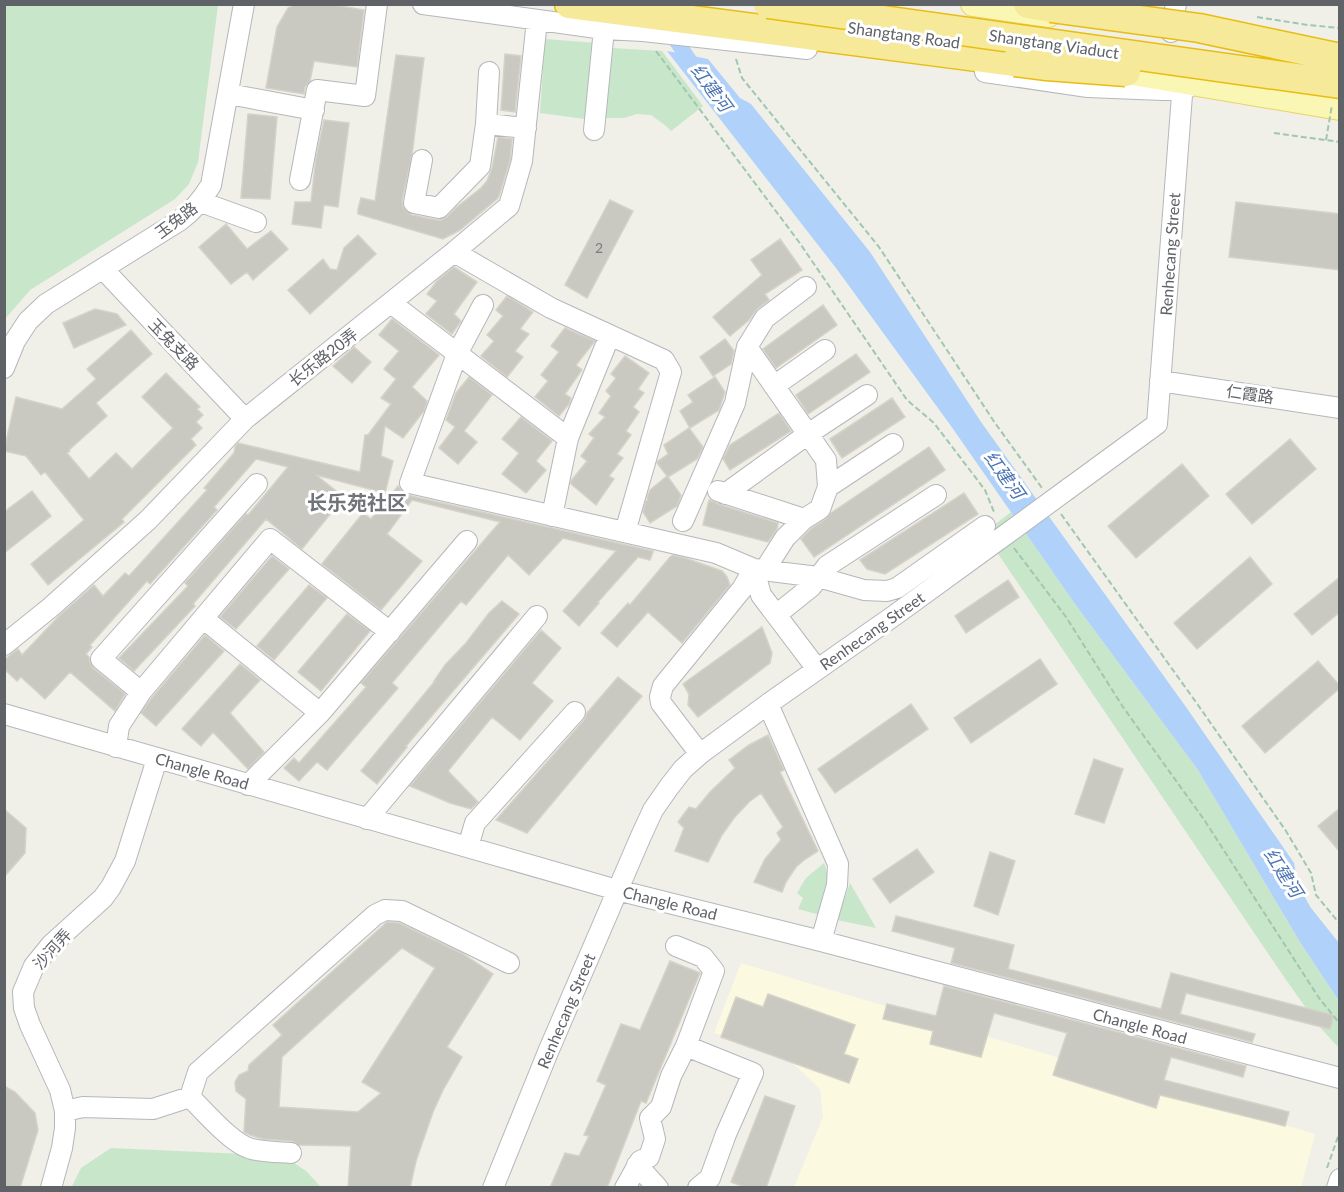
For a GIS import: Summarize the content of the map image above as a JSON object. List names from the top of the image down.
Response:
{
  "streets": {
    "highway": ["Shangtang Viaduct"],
    "main road": ["Shangtang Road"],
    "street": [
      "玉兔路",
      "Renhecang Street",
      "玉兔支路",
      "长乐路20弄",
      "仁霞路",
      "Changle Road",
      "沙河弄"
    ]
  },
  "crossings": [
    ["Shangtang Road", "Renhecang Street"],
    ["玉兔路", "玉兔支路"],
    ["Renhecang Street", "仁霞路"],
    ["Renhecang Street", "Changle Road"],
    ["玉兔支路", "长乐路20弄"],
    ["Changle Road", "沙河弄"]
  ],
  "districts": ["长乐苑社区"],
  "water": ["红建河"],
  "house_numbers": ["2"]
}
